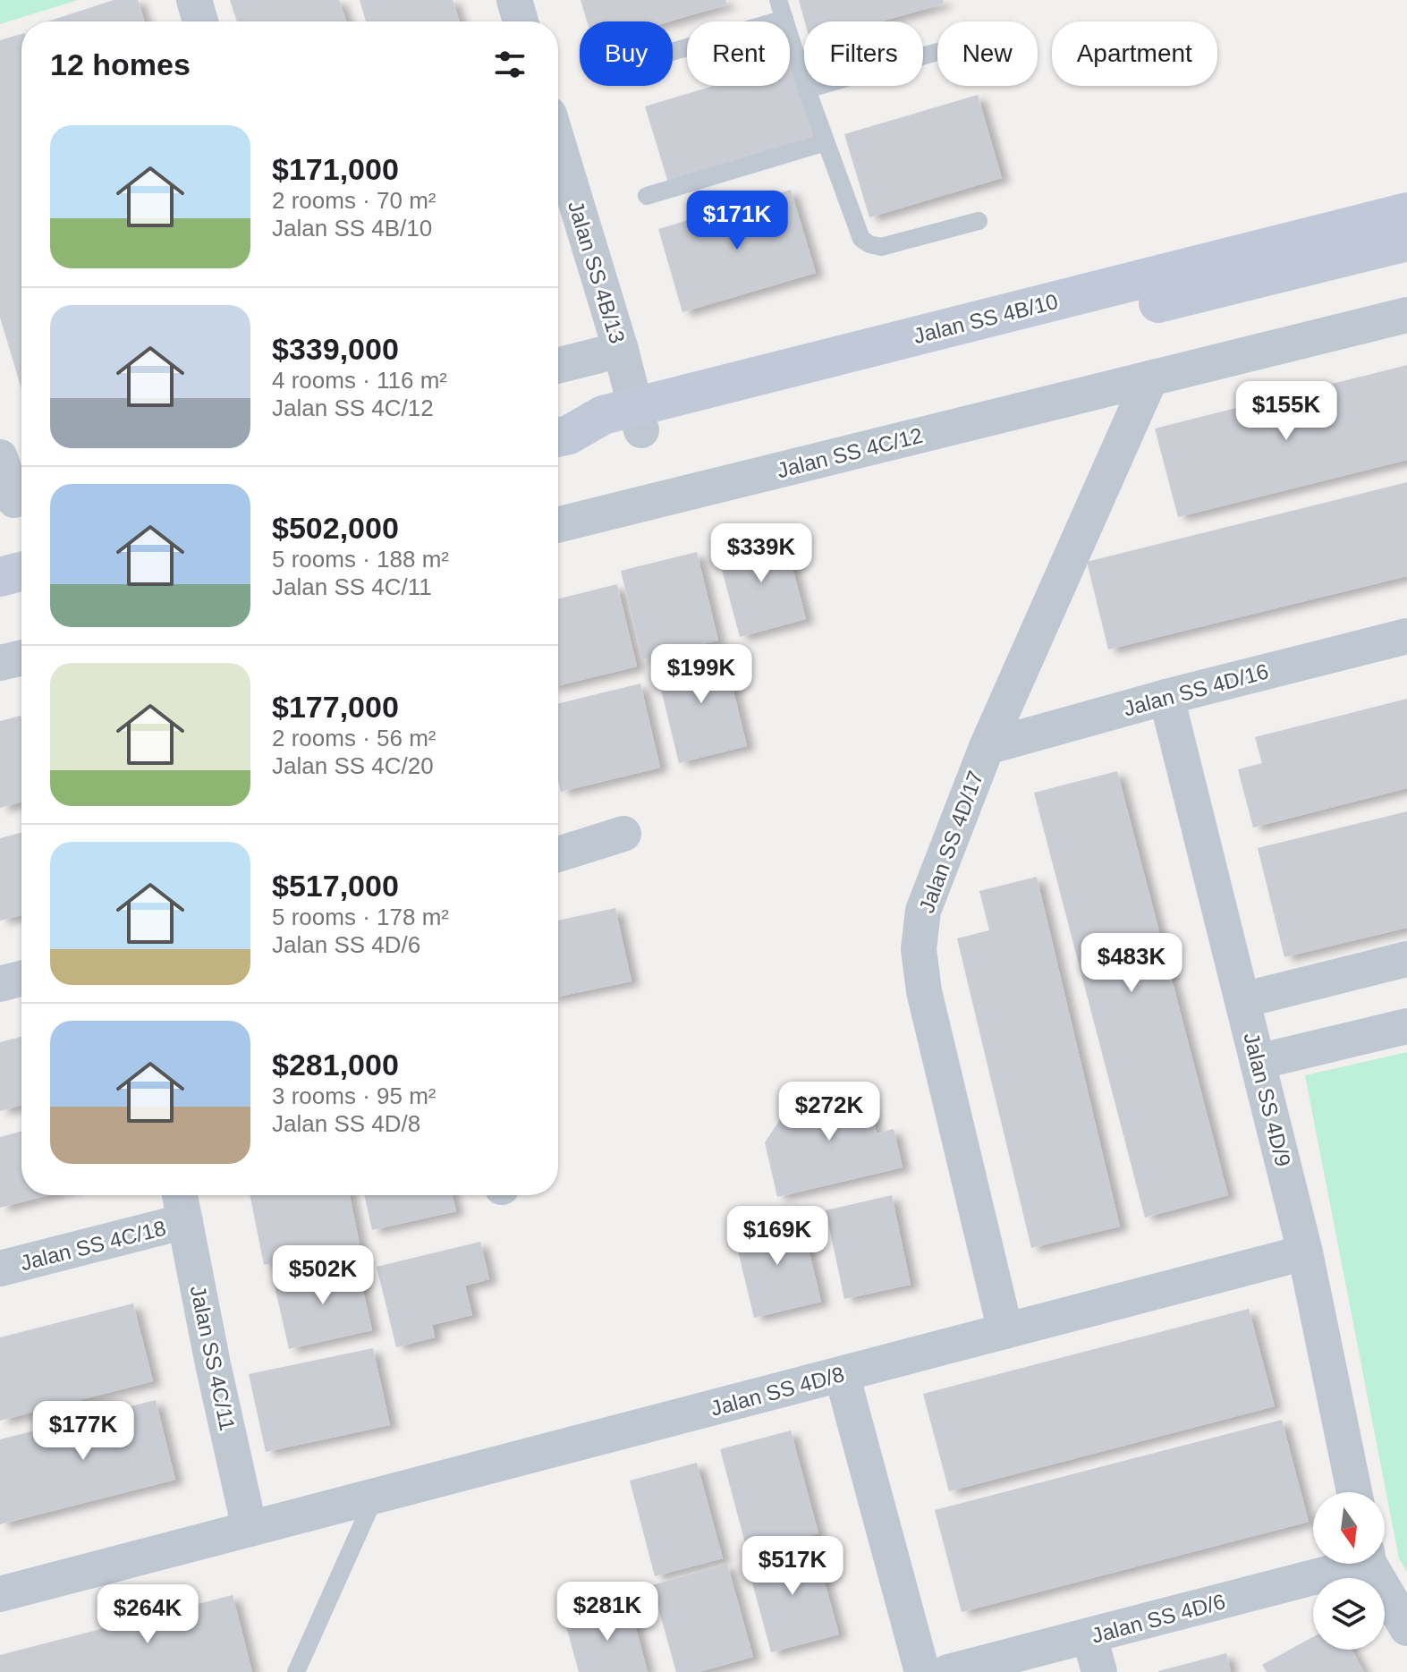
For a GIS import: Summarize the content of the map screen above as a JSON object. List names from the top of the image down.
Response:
{
  "streets": {
    "street": [
      "Jalan SS 4B/13",
      "Jalan SS 4B/10",
      "Jalan SS 4C/12",
      "Jalan SS 4D/16",
      "Jalan SS 4D/17",
      "Jalan SS 4D/9",
      "Jalan SS 4C/18",
      "Jalan SS 4C/11",
      "Jalan SS 4D/8",
      "Jalan SS 4D/6"
    ]
  },
  "crossings": [
    ["Jalan SS 4B/13", "Jalan SS 4B/10"],
    ["Jalan SS 4C/12", "Jalan SS 4D/17"],
    ["Jalan SS 4D/16", "Jalan SS 4D/17"],
    ["Jalan SS 4D/16", "Jalan SS 4D/9"],
    ["Jalan SS 4D/17", "Jalan SS 4D/8"],
    ["Jalan SS 4D/9", "Jalan SS 4D/8"],
    ["Jalan SS 4C/18", "Jalan SS 4C/11"],
    ["Jalan SS 4C/11", "Jalan SS 4D/8"]
  ],
  "north": "bottom",
  "page": {
    "chip": [
      "Buy",
      "Rent",
      "Filters",
      "New",
      "Apartment"
    ],
    "heading": "12 homes",
    "list": [
      {
        "name": "$171,000",
        "note": "2 rooms · 70 m² · Jalan SS 4B/10"
      },
      {
        "name": "$339,000",
        "note": "4 rooms · 116 m² · Jalan SS 4C/12"
      },
      {
        "name": "$502,000",
        "note": "5 rooms · 188 m² · Jalan SS 4C/11"
      },
      {
        "name": "$177,000",
        "note": "2 rooms · 56 m² · Jalan SS 4C/20"
      },
      {
        "name": "$517,000",
        "note": "5 rooms · 178 m² · Jalan SS 4D/6"
      },
      {
        "name": "$281,000",
        "note": "3 rooms · 95 m² · Jalan SS 4D/8"
      }
    ],
    "price": [
      "$171K",
      "$155K",
      "$339K",
      "$199K",
      "$483K",
      "$272K",
      "$169K",
      "$502K",
      "$177K",
      "$517K",
      "$281K",
      "$264K"
    ]
  }
}
